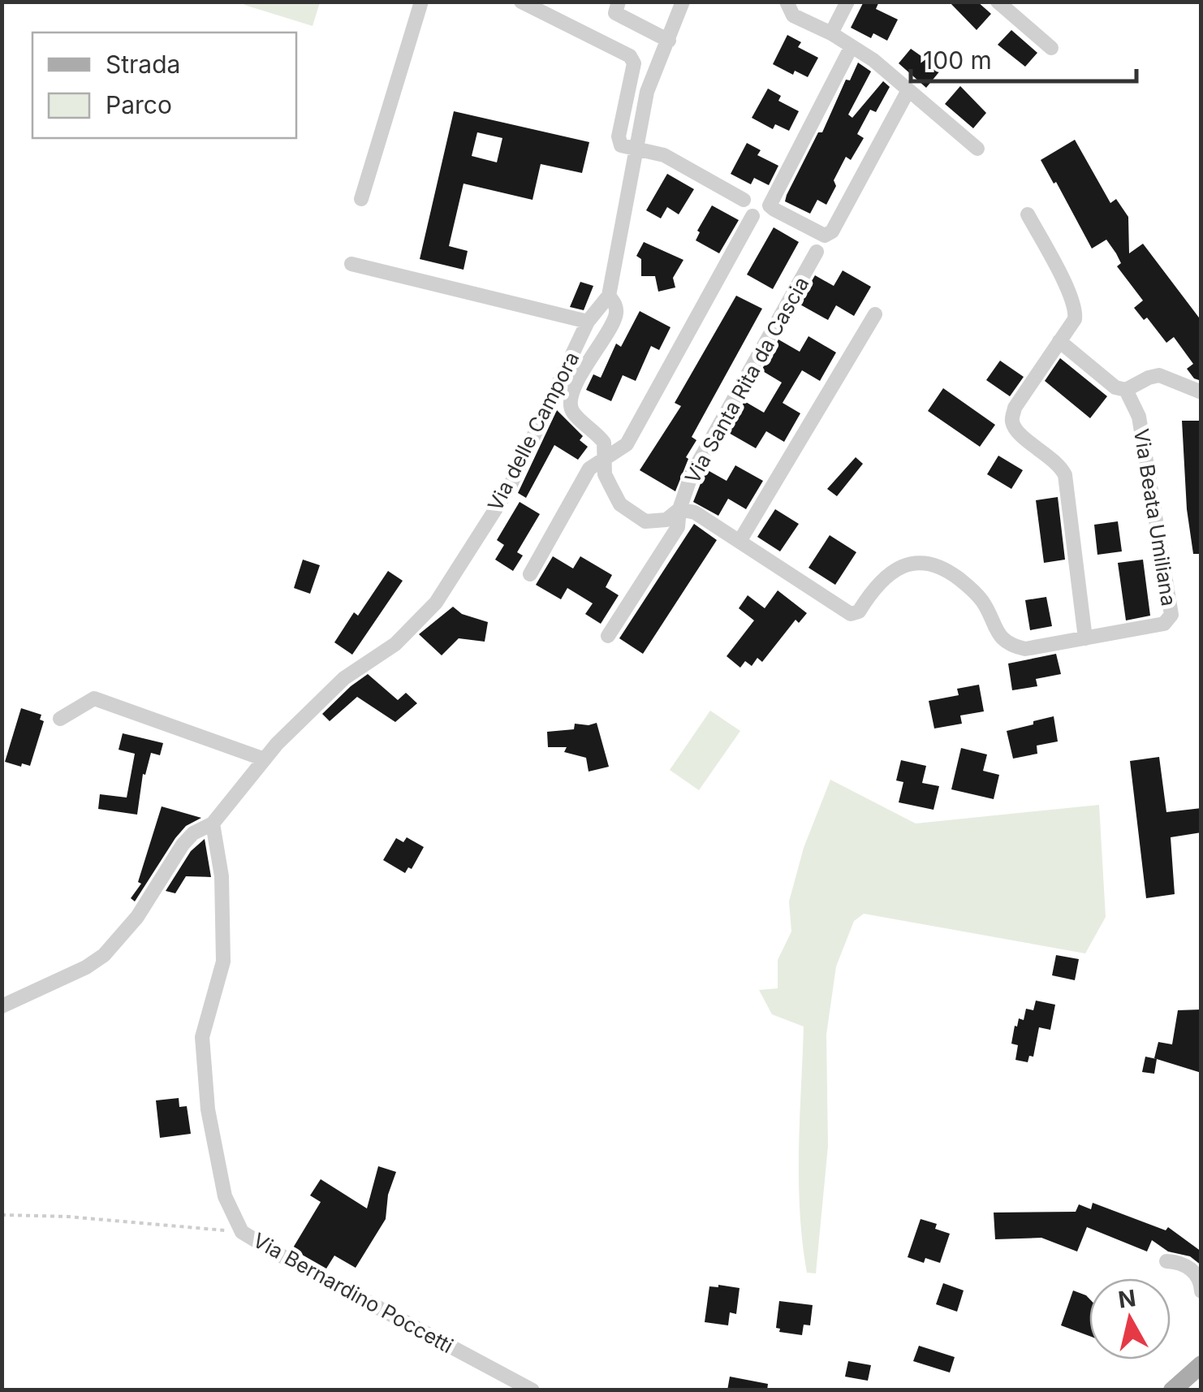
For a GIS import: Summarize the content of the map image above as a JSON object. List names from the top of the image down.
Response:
{
  "streets": {
    "street": [
      "Via Santa Rita da Cascia",
      "Via delle Campora",
      "Via Beata Umiliana",
      "Via Bernardino Poccetti"
    ]
  },
  "crossings": [
    ["Via Santa Rita da Cascia", "Via Beata Umiliana"],
    ["Via delle Campora", "Via Bernardino Poccetti"]
  ],
  "legend": ["Strada", "Parco"],
  "scale_bar": "100 m",
  "north": "top"
}
